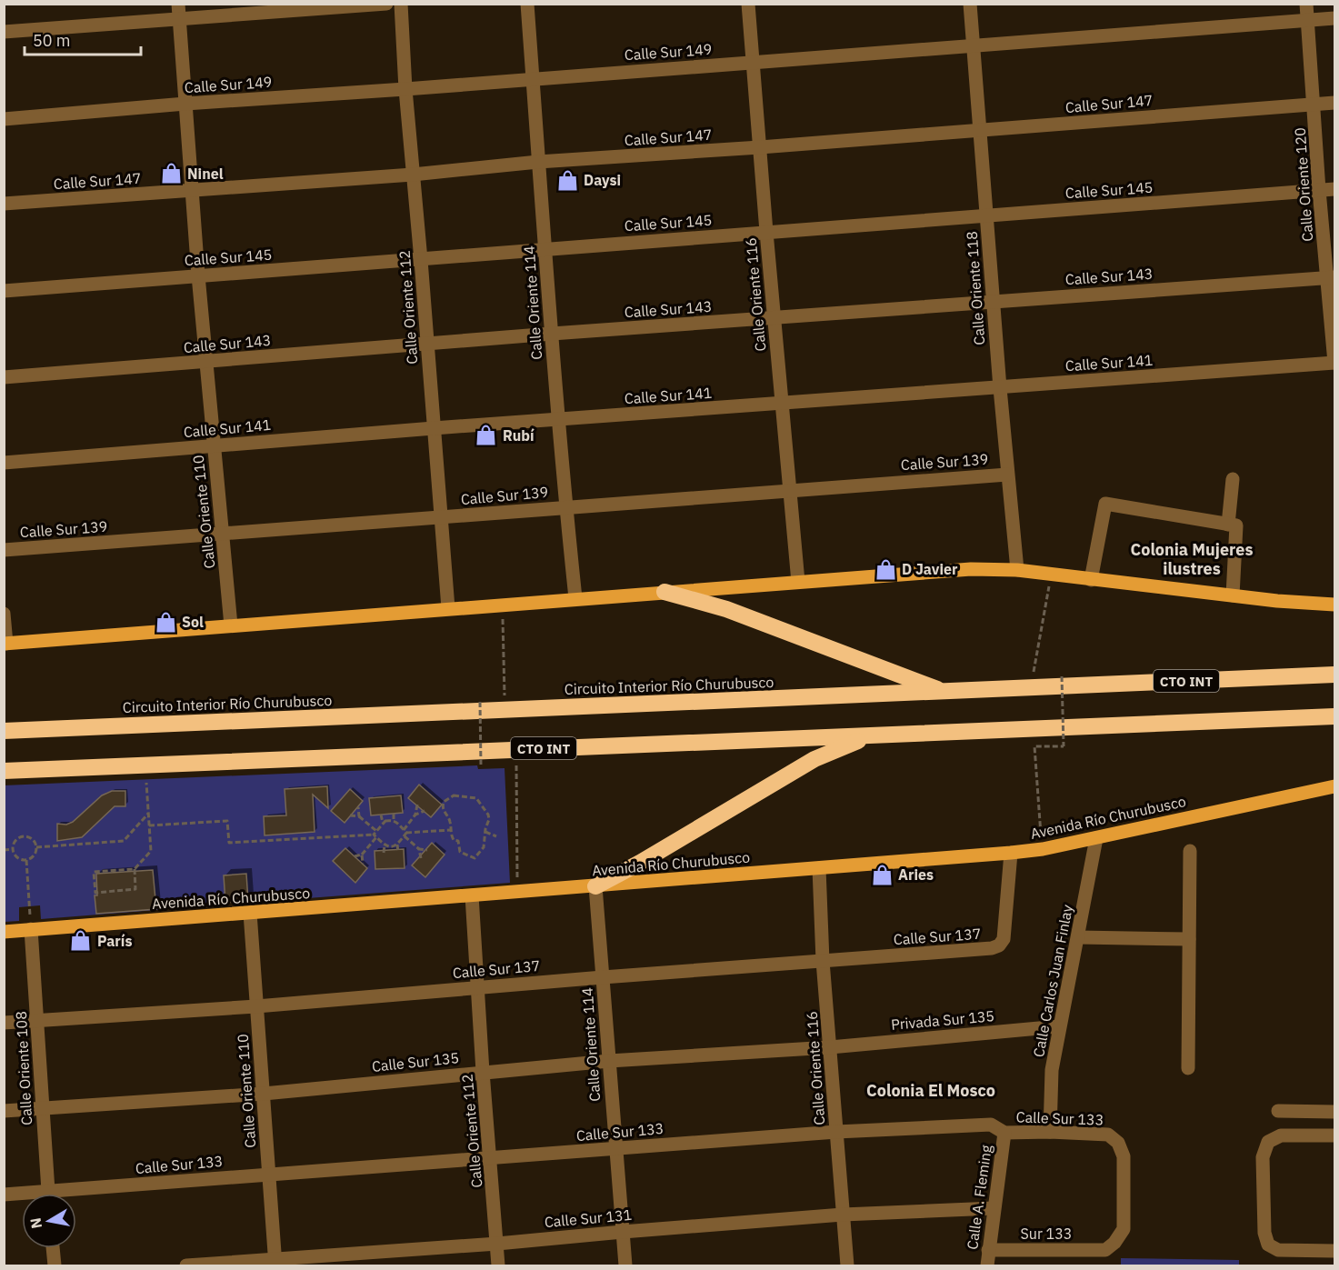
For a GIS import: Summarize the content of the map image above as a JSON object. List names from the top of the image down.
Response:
{
  "streets": {
    "highway": ["CTO INT", "Circuito Interior Río Churubusco"],
    "main road": ["Avenida Río Churubusco"],
    "street": [
      "Calle Sur 149",
      "Calle Sur 147",
      "Calle Oriente 120",
      "Calle Sur 145",
      "Calle Sur 143",
      "Calle Oriente 118",
      "Calle Oriente 116",
      "Calle Oriente 114",
      "Calle Oriente 112",
      "Calle Sur 141",
      "Calle Sur 139",
      "Calle Oriente 110",
      "Calle Sur 137",
      "Calle Carlos Juan Finlay",
      "Privada Sur 135",
      "Calle Sur 135",
      "Calle Oriente 108",
      "Calle Sur 133",
      "Calle A. Fleming",
      "Calle Sur 131",
      "Sur 133"
    ]
  },
  "crossings": [
    ["Calle Sur 149", "Calle Oriente 120"],
    ["Calle Sur 149", "Calle Oriente 118"],
    ["Calle Sur 149", "Calle Oriente 116"],
    ["Calle Sur 149", "Calle Oriente 114"],
    ["Calle Sur 149", "Calle Oriente 112"],
    ["Calle Sur 149", "Calle Oriente 110"],
    ["Calle Sur 147", "Calle Oriente 120"],
    ["Calle Sur 147", "Calle Oriente 118"],
    ["Calle Sur 147", "Calle Oriente 116"],
    ["Calle Sur 147", "Calle Oriente 114"],
    ["Calle Sur 147", "Calle Oriente 112"],
    ["Calle Sur 147", "Calle Oriente 110"],
    ["Calle Oriente 120", "Calle Sur 145"],
    ["Calle Oriente 120", "Calle Sur 143"],
    ["Calle Oriente 120", "Calle Sur 141"],
    ["Calle Sur 145", "Calle Oriente 118"],
    ["Calle Sur 145", "Calle Oriente 116"],
    ["Calle Sur 145", "Calle Oriente 114"],
    ["Calle Sur 145", "Calle Oriente 112"],
    ["Calle Sur 145", "Calle Oriente 110"],
    ["Calle Sur 143", "Calle Oriente 118"],
    ["Calle Sur 143", "Calle Oriente 116"],
    ["Calle Sur 143", "Calle Oriente 114"],
    ["Calle Sur 143", "Calle Oriente 112"],
    ["Calle Sur 143", "Calle Oriente 110"],
    ["Calle Oriente 118", "Calle Sur 141"],
    ["Calle Oriente 118", "Calle Sur 139"],
    ["Calle Oriente 116", "Calle Sur 141"],
    ["Calle Oriente 116", "Calle Sur 139"],
    ["Calle Oriente 116", "Avenida Río Churubusco"],
    ["Calle Oriente 116", "Calle Sur 137"],
    ["Calle Oriente 116", "Privada Sur 135"],
    ["Calle Oriente 116", "Calle Sur 135"],
    ["Calle Oriente 116", "Calle Sur 133"],
    ["Calle Oriente 116", "Calle Sur 131"],
    ["Calle Oriente 114", "Calle Sur 141"],
    ["Calle Oriente 114", "Calle Sur 139"],
    ["Calle Oriente 114", "Avenida Río Churubusco"],
    ["Calle Oriente 114", "Calle Sur 137"],
    ["Calle Oriente 114", "Calle Sur 135"],
    ["Calle Oriente 114", "Calle Sur 133"],
    ["Calle Oriente 114", "Calle Sur 131"],
    ["Calle Oriente 112", "Calle Sur 141"],
    ["Calle Oriente 112", "Calle Sur 139"],
    ["Calle Oriente 112", "Avenida Río Churubusco"],
    ["Calle Oriente 112", "Calle Sur 137"],
    ["Calle Oriente 112", "Calle Sur 135"],
    ["Calle Oriente 112", "Calle Sur 133"],
    ["Calle Oriente 112", "Calle Sur 131"],
    ["Calle Sur 141", "Calle Oriente 110"],
    ["Calle Sur 139", "Calle Oriente 110"],
    ["Calle Oriente 110", "Avenida Río Churubusco"],
    ["Calle Oriente 110", "Calle Sur 137"],
    ["Calle Oriente 110", "Calle Sur 135"],
    ["Calle Oriente 110", "Calle Sur 133"],
    ["Calle Oriente 110", "Calle Sur 131"],
    ["Avenida Río Churubusco", "Calle Sur 137"],
    ["Avenida Río Churubusco", "Calle Carlos Juan Finlay"],
    ["Avenida Río Churubusco", "Calle Oriente 108"],
    ["Calle Sur 137", "Calle Oriente 108"],
    ["Calle Carlos Juan Finlay", "Privada Sur 135"],
    ["Calle Carlos Juan Finlay", "Calle Sur 133"],
    ["Privada Sur 135", "Calle Sur 135"],
    ["Calle Sur 135", "Calle Oriente 108"],
    ["Calle Sur 133", "Calle A. Fleming"],
    ["Calle Sur 133", "Sur 133"],
    ["Calle A. Fleming", "Calle Sur 131"],
    ["Calle A. Fleming", "Sur 133"]
  ],
  "districts": ["Colonia Mujeres ilustres", "Colonia El Mosco"],
  "places": {
    "shop": [
      "Ninel",
      "Daysi",
      "Rubí",
      "D Javier",
      "Sol",
      "Aries",
      "París"
    ]
  },
  "scale_bar": "50 m",
  "north": "left"
}
